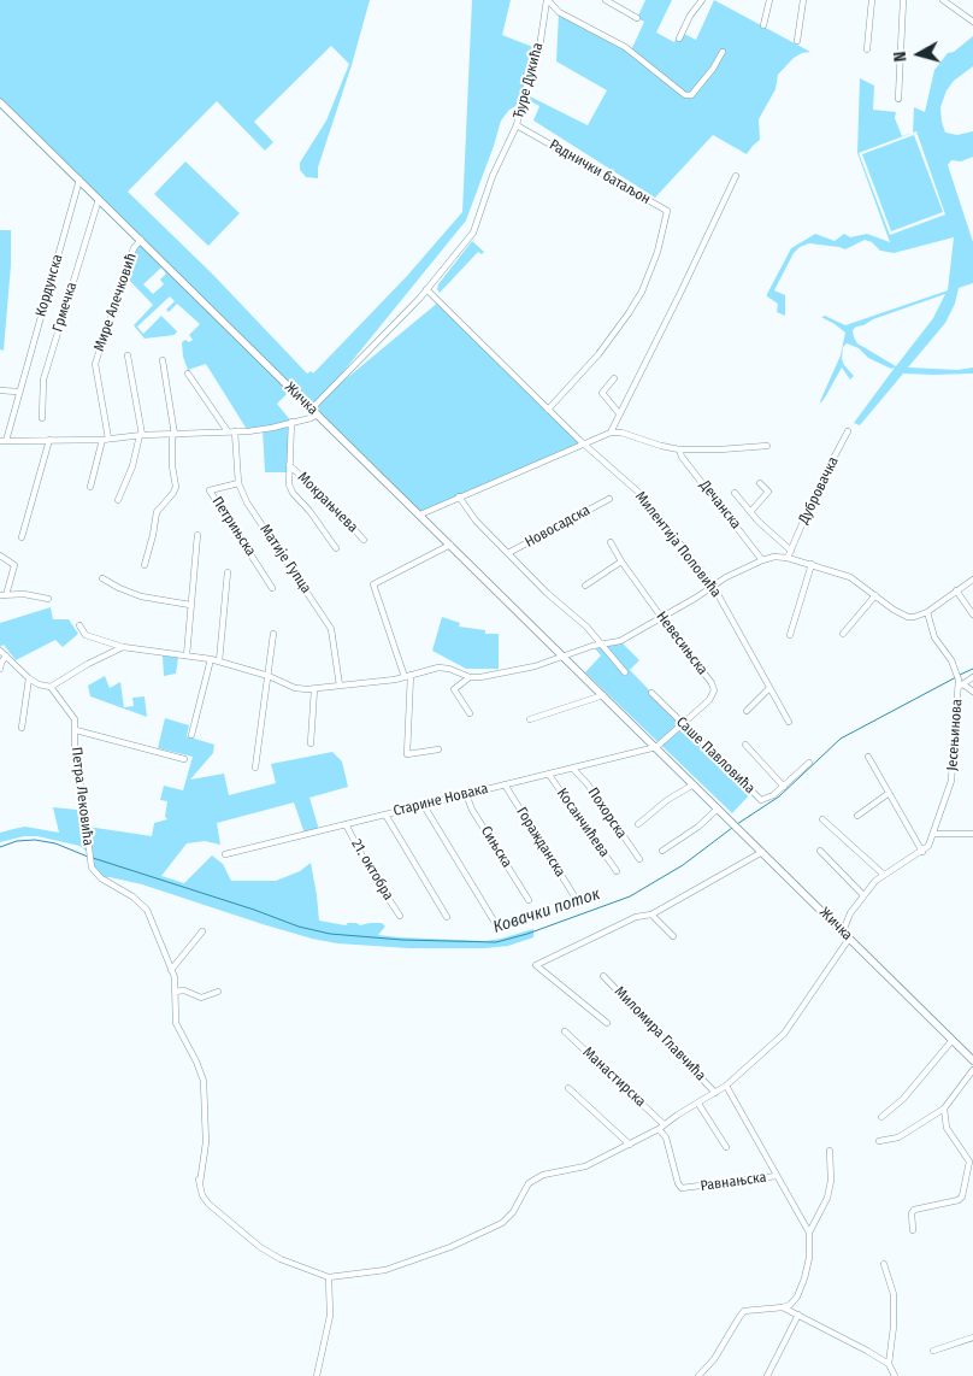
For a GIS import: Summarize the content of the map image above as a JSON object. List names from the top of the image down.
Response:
{
  "streets": {
    "main road": ["Жичка"],
    "street": [
      "Ђуре Дукића",
      "Раднички батаљон",
      "Кордунска",
      "Мире Алечковић",
      "Грмечка",
      "Дубровачка",
      "Мокрањчева",
      "Дечанска",
      "Петрињска",
      "Новосадска",
      "Милентија Поповића",
      "Матије Гупца",
      "Невесињска",
      "Јесењинова",
      "Саше Павловића",
      "Петра Лековића",
      "Старине Новака",
      "Похорска",
      "Косанчићева",
      "Горажданска",
      "Сињска",
      "21. октобра",
      "Миломира Главчића",
      "Манастирска",
      "Равнањска"
    ]
  },
  "crossings": [
    ["Ђуре Дукића", "Раднички батаљон"],
    ["Ђуре Дукића", "Жичка"],
    ["Кордунска", "Жичка"],
    ["Мире Алечковић", "Жичка"],
    ["Грмечка", "Жичка"],
    ["Жичка", "Невесињска"],
    ["Жичка", "Јесењинова"],
    ["Жичка", "Старине Новака"],
    ["Петрињска", "Матије Гупца"],
    ["Невесињска", "Саше Павловића"],
    ["Невесињска", "Старине Новака"],
    ["Старине Новака", "Похорска"],
    ["Старине Новака", "Косанчићева"],
    ["Старине Новака", "Горажданска"],
    ["Старине Новака", "Сињска"],
    ["Старине Новака", "21. октобра"],
    ["Манастирска", "Равнањска"]
  ],
  "water": ["Ковачки поток"],
  "north": "left"
}
